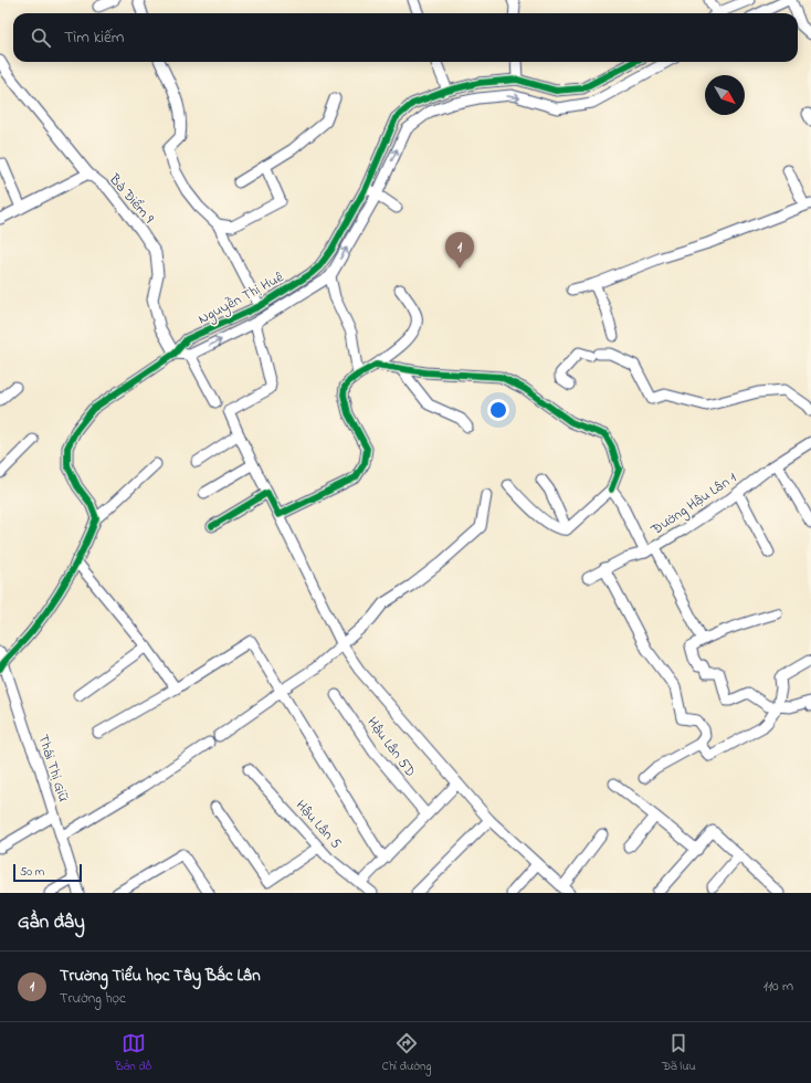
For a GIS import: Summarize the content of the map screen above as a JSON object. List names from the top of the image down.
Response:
{
  "streets": {
    "street": [
      "Bà Điểm 9",
      "Nguyễn Thị Huê",
      "Đường Hậu Lân 1",
      "Hậu Lân 5D",
      "Thái Thị Giữ",
      "Hậu Lân 5"
    ]
  },
  "crossings": [
    ["Bà Điểm 9", "Nguyễn Thị Huê"]
  ],
  "scale_bar": "50 m",
  "north": "bottom right",
  "page": {
    "search": "Tìm kiếm",
    "pins": "1",
    "scale": "50 m",
    "heading": "Gần đây",
    "list": [
      {
        "mark": "1",
        "name": "Trường Tiểu học Tây Bắc Lân",
        "note": "Trường học",
        "value": "110 m"
      }
    ],
    "nav": ["Bản đồ", "Chỉ đường", "Đã lưu"]
  }
}
